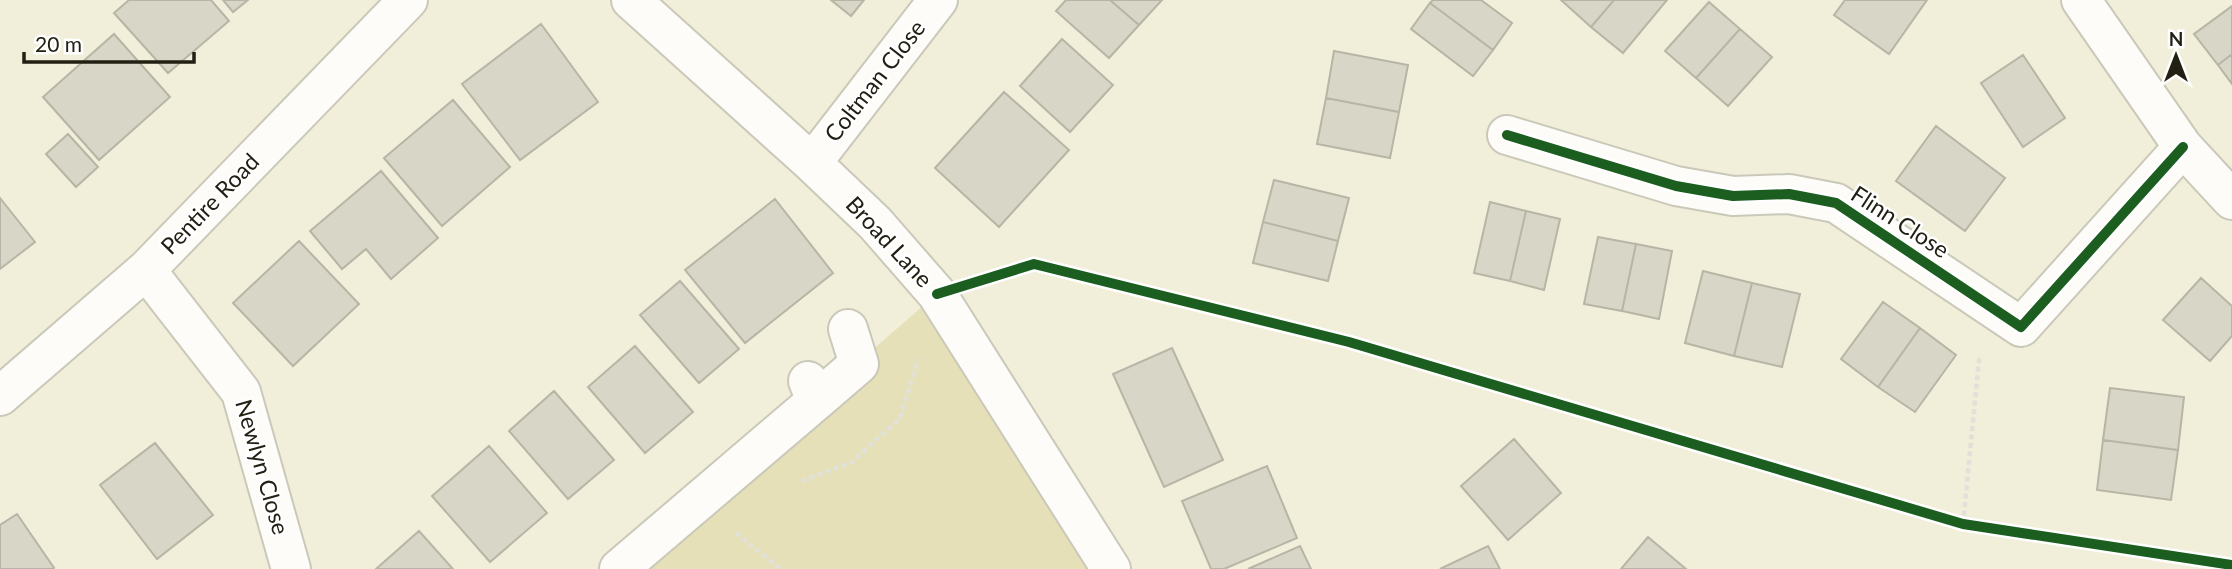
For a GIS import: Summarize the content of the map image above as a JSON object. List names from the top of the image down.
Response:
{
  "streets": {
    "street": [
      "Coltman Close",
      "Pentire Road",
      "Flinn Close",
      "Broad Lane",
      "Newlyn Close"
    ]
  },
  "crossings": [
    ["Coltman Close", "Broad Lane"],
    ["Pentire Road", "Newlyn Close"]
  ],
  "scale_bar": "20 m",
  "north": "top"
}
